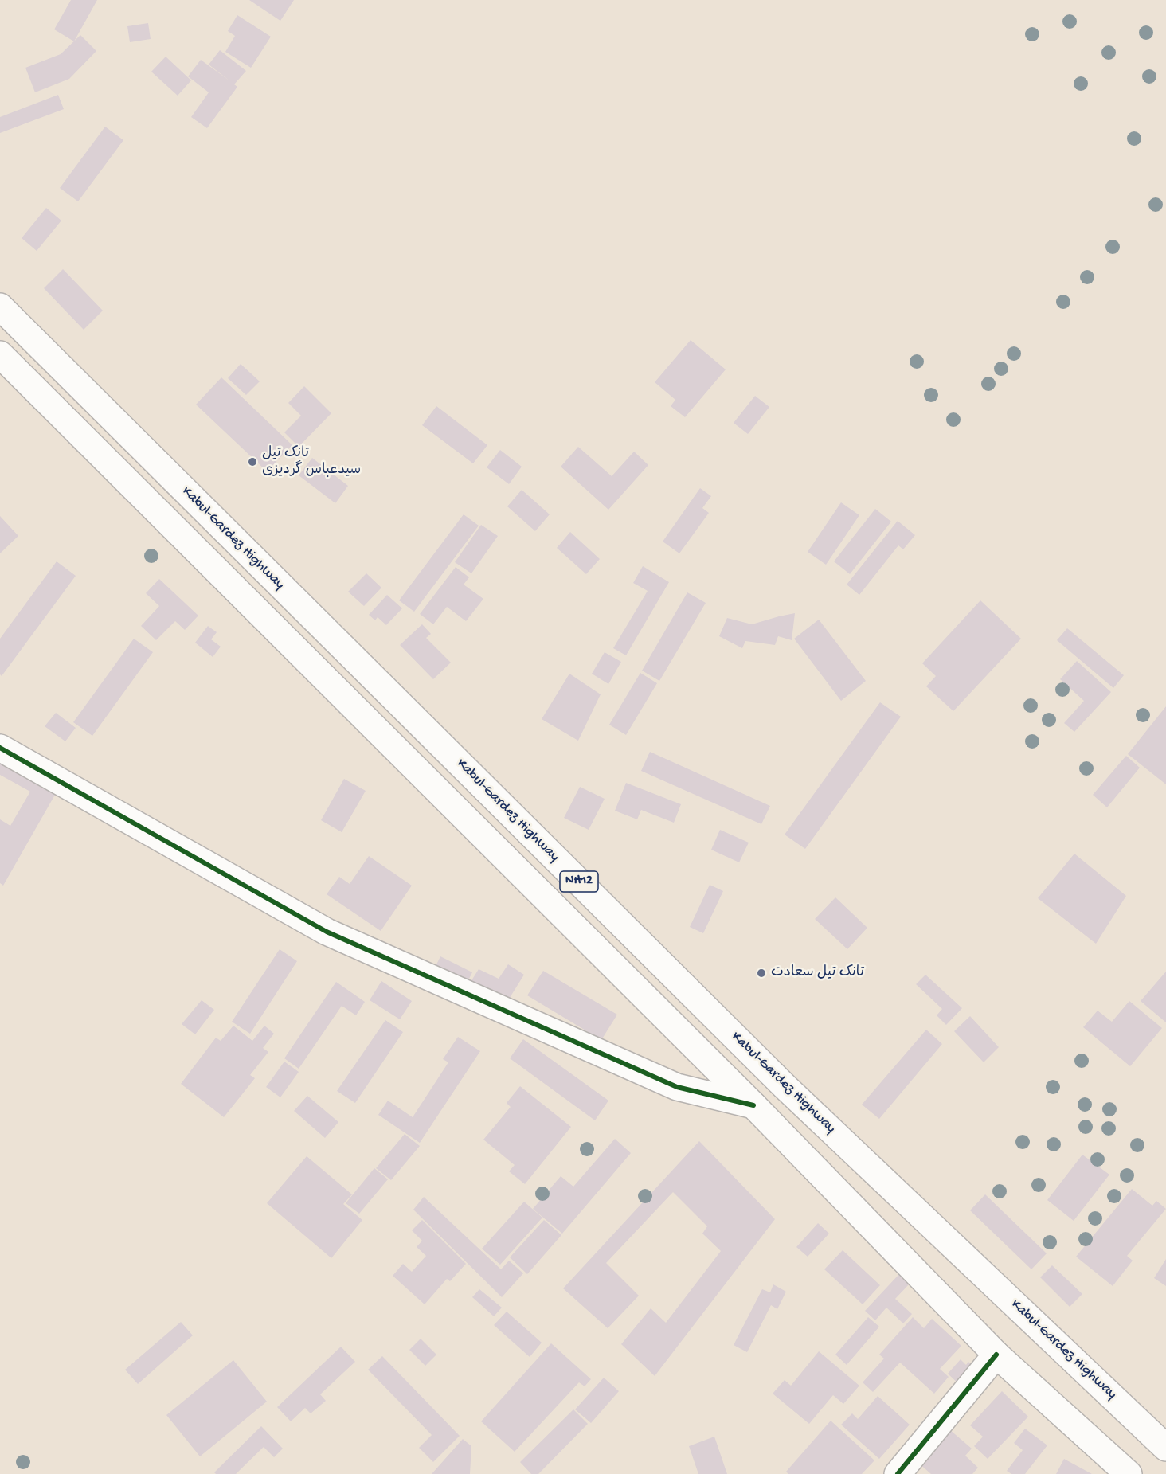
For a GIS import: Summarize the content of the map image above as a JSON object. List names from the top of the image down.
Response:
{
  "streets": {
    "main road": ["Kabul-Gardez Highway", "NH12"]
  },
  "places": ["تانک تیل سیدعباس گردیزی", "تانک تیل سعادت"]
}
